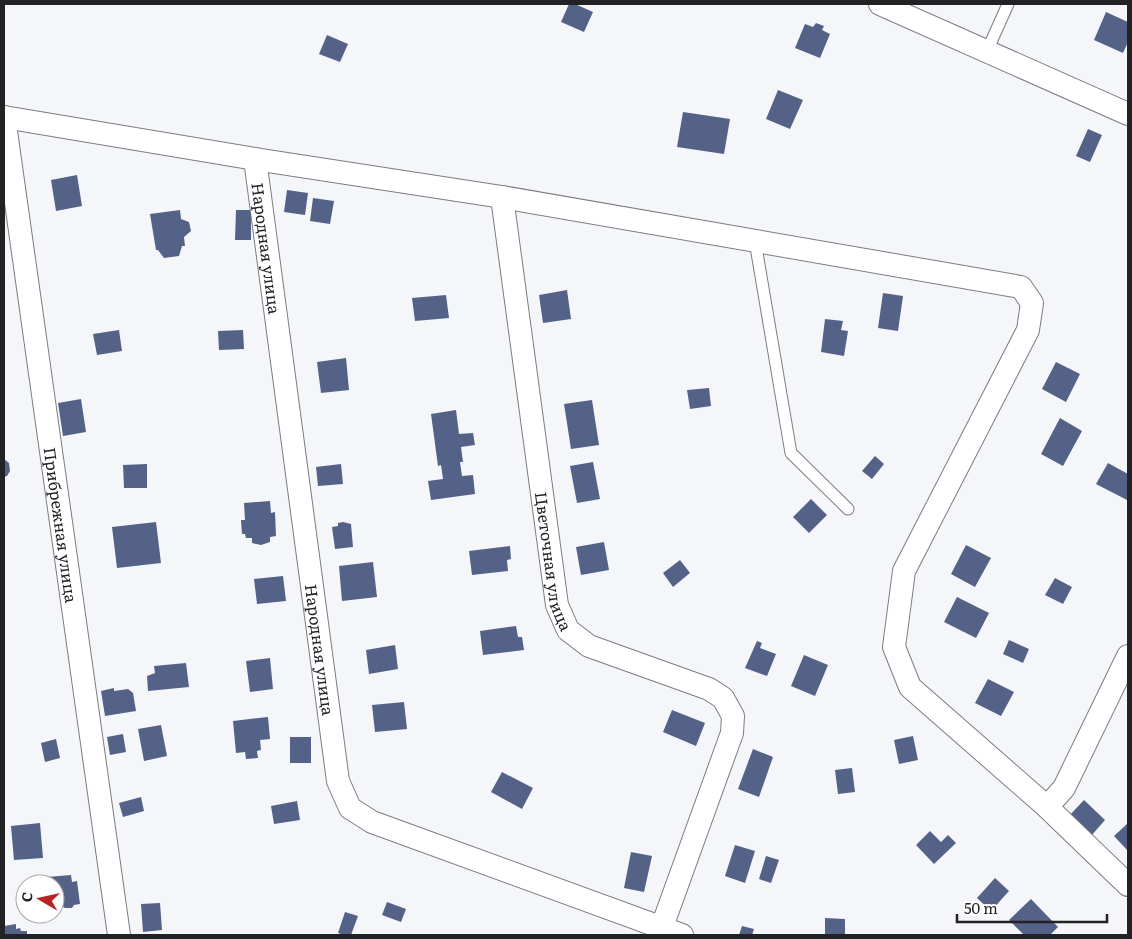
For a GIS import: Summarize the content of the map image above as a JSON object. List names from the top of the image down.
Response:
{
  "streets": {
    "street": ["Народная улица", "Прибрежная улица", "Цветочная улица"]
  },
  "crossings": [
    ["Народная улица", "Цветочная улица"]
  ],
  "scale_bar": "50 m",
  "north": "left"
}
